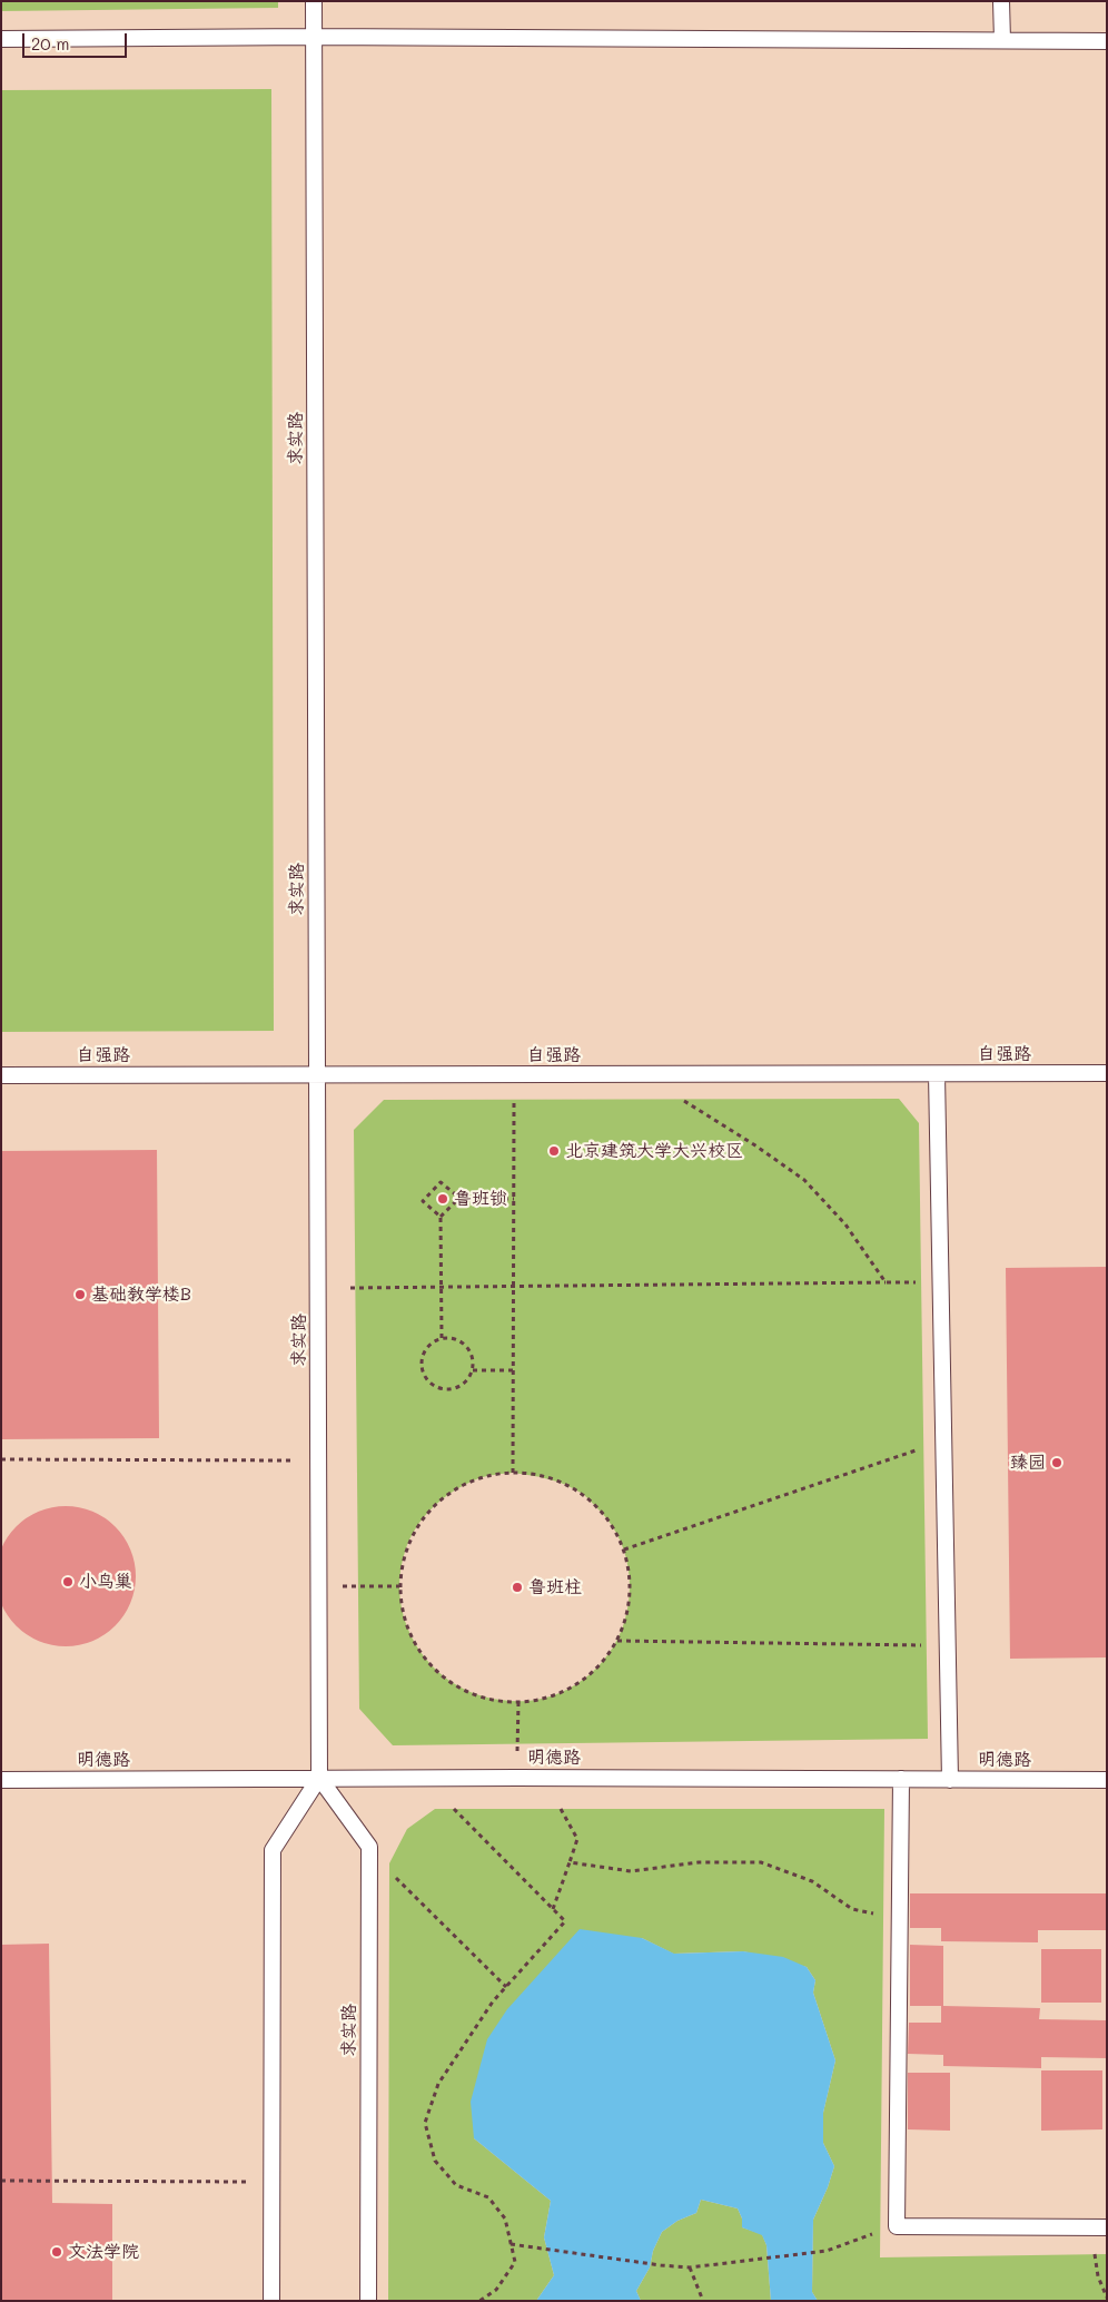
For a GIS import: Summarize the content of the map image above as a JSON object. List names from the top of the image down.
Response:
{
  "streets": {
    "lane": ["求实路", "自强路", "明德路"]
  },
  "crossings": [
    ["求实路", "自强路"],
    ["求实路", "明德路"]
  ],
  "places": [
    "北京建筑大学大兴校区",
    "鲁班锁",
    "基础教学楼B",
    "臻园",
    "小鸟巢",
    "鲁班柱",
    "文法学院"
  ],
  "scale_bar": "20 m"
}
